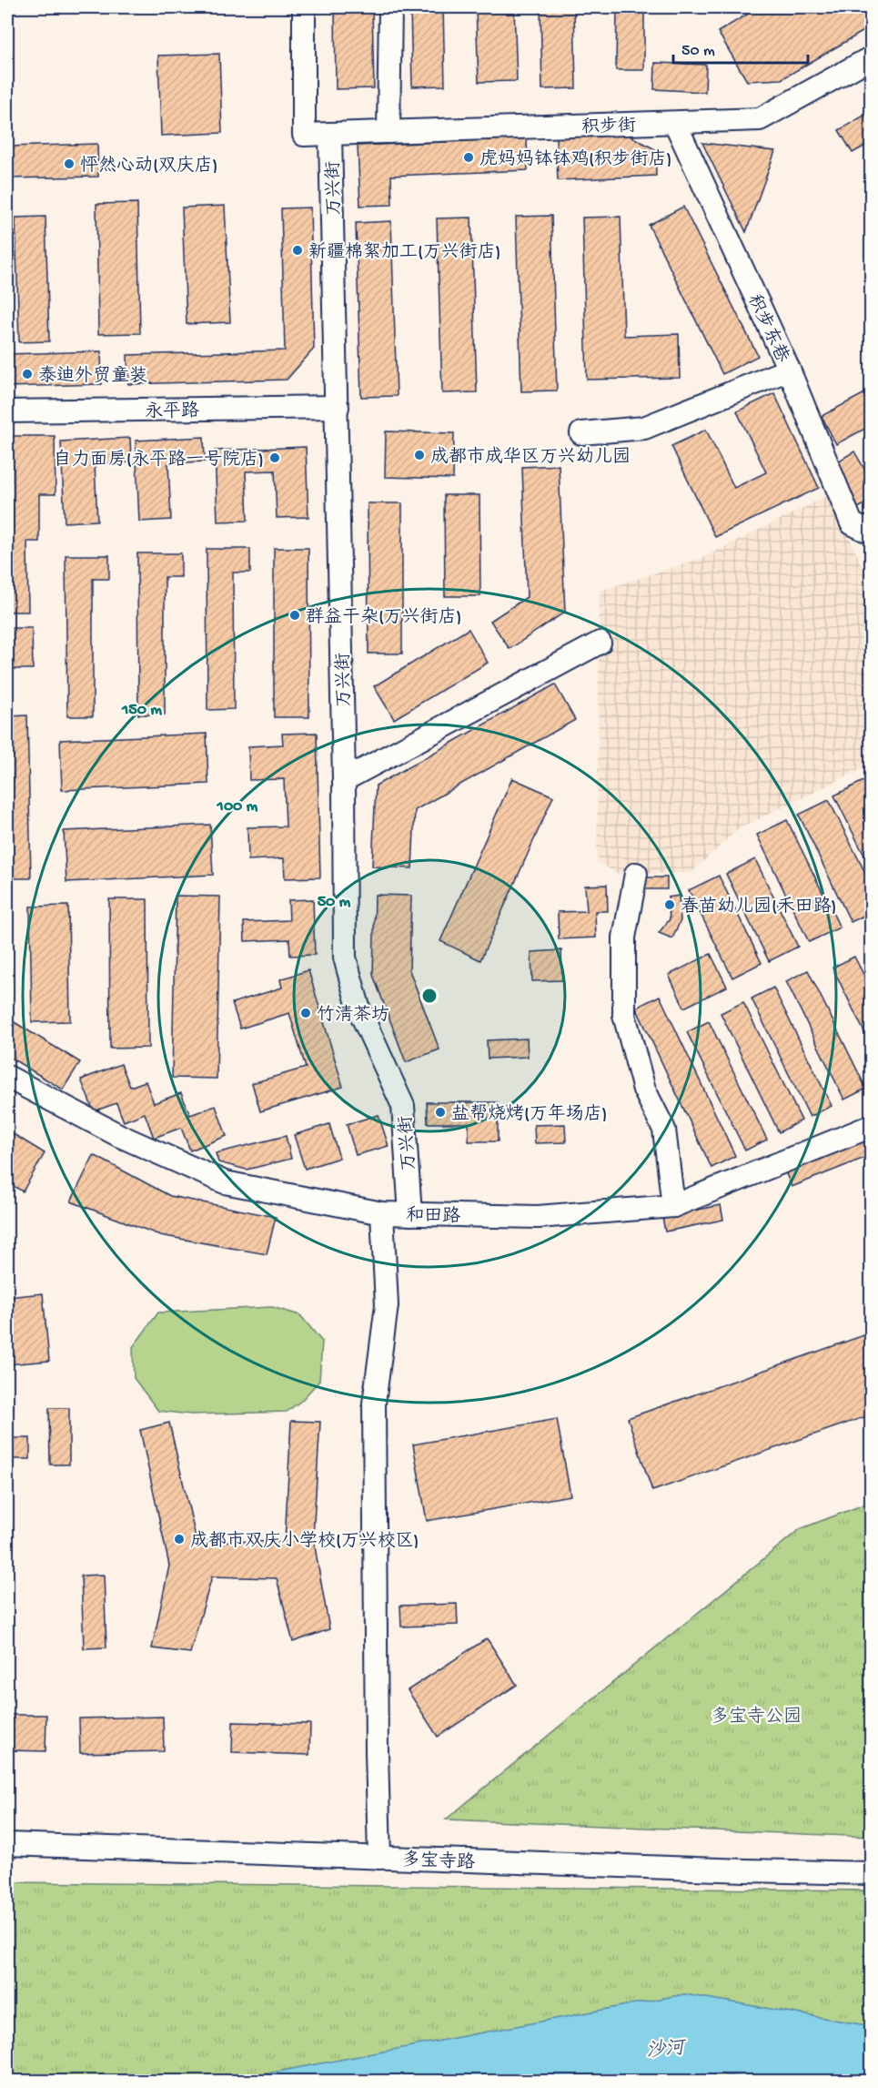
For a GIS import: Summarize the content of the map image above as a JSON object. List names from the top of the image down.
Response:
{
  "streets": {
    "street": [
      "积步街",
      "万兴街",
      "积步东巷",
      "永平路",
      "和田路",
      "多宝寺路"
    ]
  },
  "crossings": [
    ["积步街", "万兴街"],
    ["积步街", "积步东巷"],
    ["万兴街", "永平路"],
    ["万兴街", "和田路"]
  ],
  "water": ["沙河"],
  "parks": ["多宝寺公园"],
  "places": [
    "虎妈妈钵钵鸡(积步街店)",
    "怦然心动(双庆店)",
    "新疆棉絮加工(万兴街店)",
    "泰迪外贸童装",
    "成都市成华区万兴幼儿园",
    "自力面房(永平路一号院店)",
    "群益干杂(万兴街店)",
    "春苗幼儿园(禾田路)",
    "竹清茶坊",
    "盐帮烧烤(万年场店)",
    "成都市双庆小学校(万兴校区)"
  ],
  "scale_bar": "50 m",
  "rings": ["150 m", "100 m", "50 m"]
}
